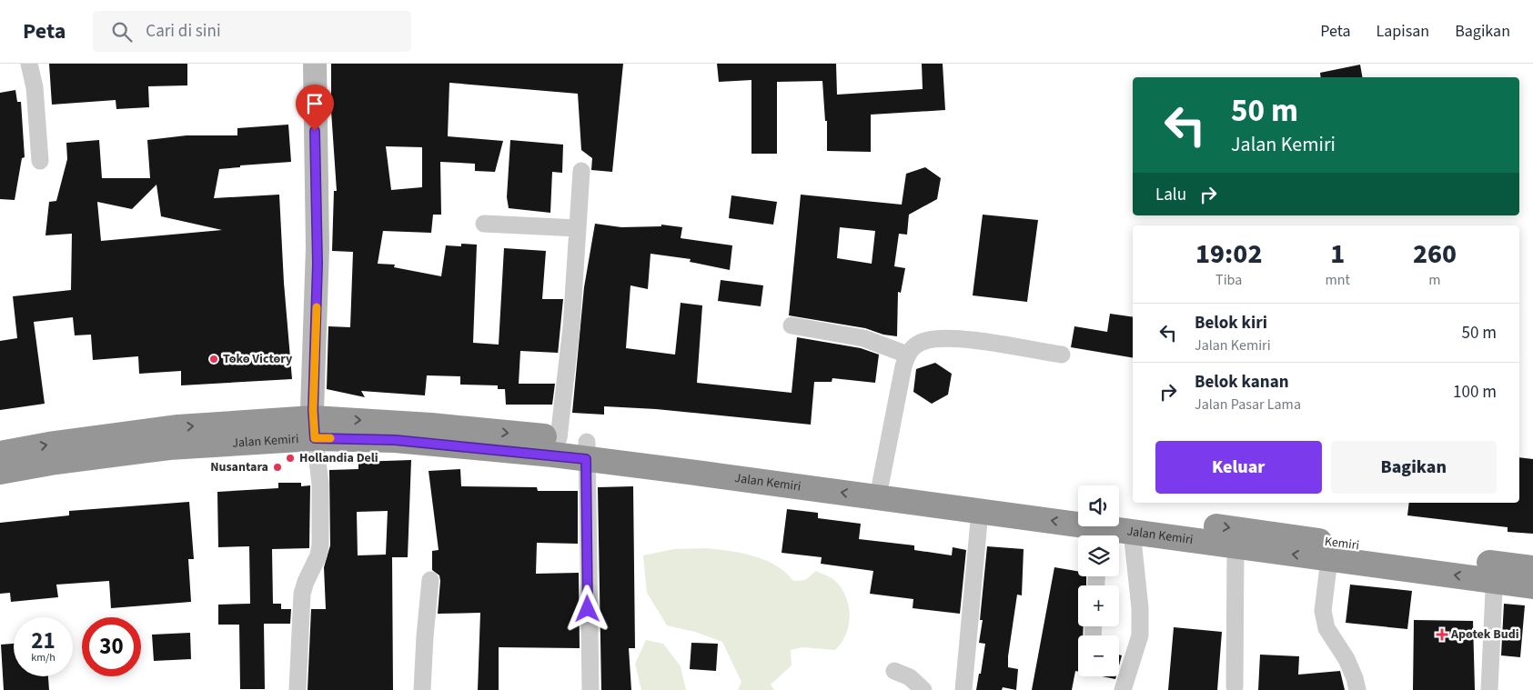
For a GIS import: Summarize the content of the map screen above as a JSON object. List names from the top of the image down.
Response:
{
  "streets": {
    "highway": ["Jalan Kemiri", "Kemiri"]
  },
  "crossings": [
    ["Jalan Kemiri", "Kemiri"]
  ],
  "one_way": ["Kemiri"],
  "places": {
    "other": ["Toko Victory", "Hollandia Deli", "Nusantara"],
    "health": ["Apotek Budi"]
  },
  "page": {
    "header": "Peta",
    "search": "Cari di sini",
    "nav": ["Peta", "Lapisan", "Bagikan"],
    "turn": ["50 m", "Jalan Kemiri"],
    "then": "Lalu",
    "eta": [
      "19:02",
      "Tiba",
      "1",
      "mnt",
      "260",
      "m"
    ],
    "list": [
      {
        "name": "Belok kiri",
        "note": "Jalan Kemiri",
        "value": "50 m"
      },
      {
        "name": "Belok kanan",
        "note": "Jalan Pasar Lama",
        "value": "100 m"
      }
    ],
    "buttons": ["Keluar", "Bagikan"],
    "map_buttons": ["+", "−"],
    "speed": "21 km/h",
    "limit": "30"
  }
}
